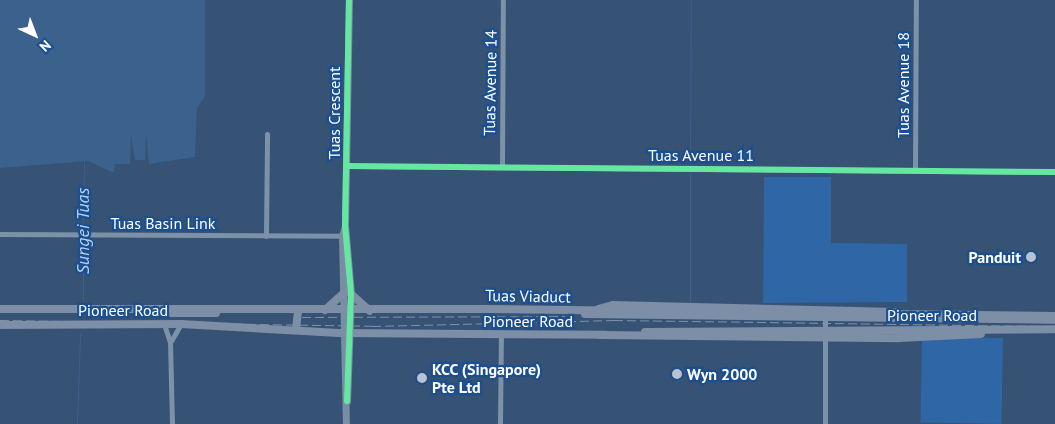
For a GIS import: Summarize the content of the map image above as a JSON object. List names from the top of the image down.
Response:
{
  "streets": {
    "main road": ["Tuas Viaduct", "Pioneer Road"],
    "street": [
      "Tuas Avenue 14",
      "Tuas Avenue 18",
      "Tuas Crescent",
      "Tuas Avenue 11",
      "Tuas Basin Link"
    ]
  },
  "crossings": [
    ["Tuas Avenue 14", "Tuas Avenue 11"],
    ["Tuas Avenue 18", "Tuas Avenue 11"],
    ["Tuas Crescent", "Tuas Avenue 11"],
    ["Tuas Crescent", "Tuas Basin Link"],
    ["Tuas Crescent", "Pioneer Road"],
    ["Tuas Viaduct", "Pioneer Road"]
  ],
  "water": ["Sungei Tuas"],
  "places": ["Panduit", "Wyn 2000", "KCC (Singapore) Pte Ltd"],
  "north": "bottom right"
}
